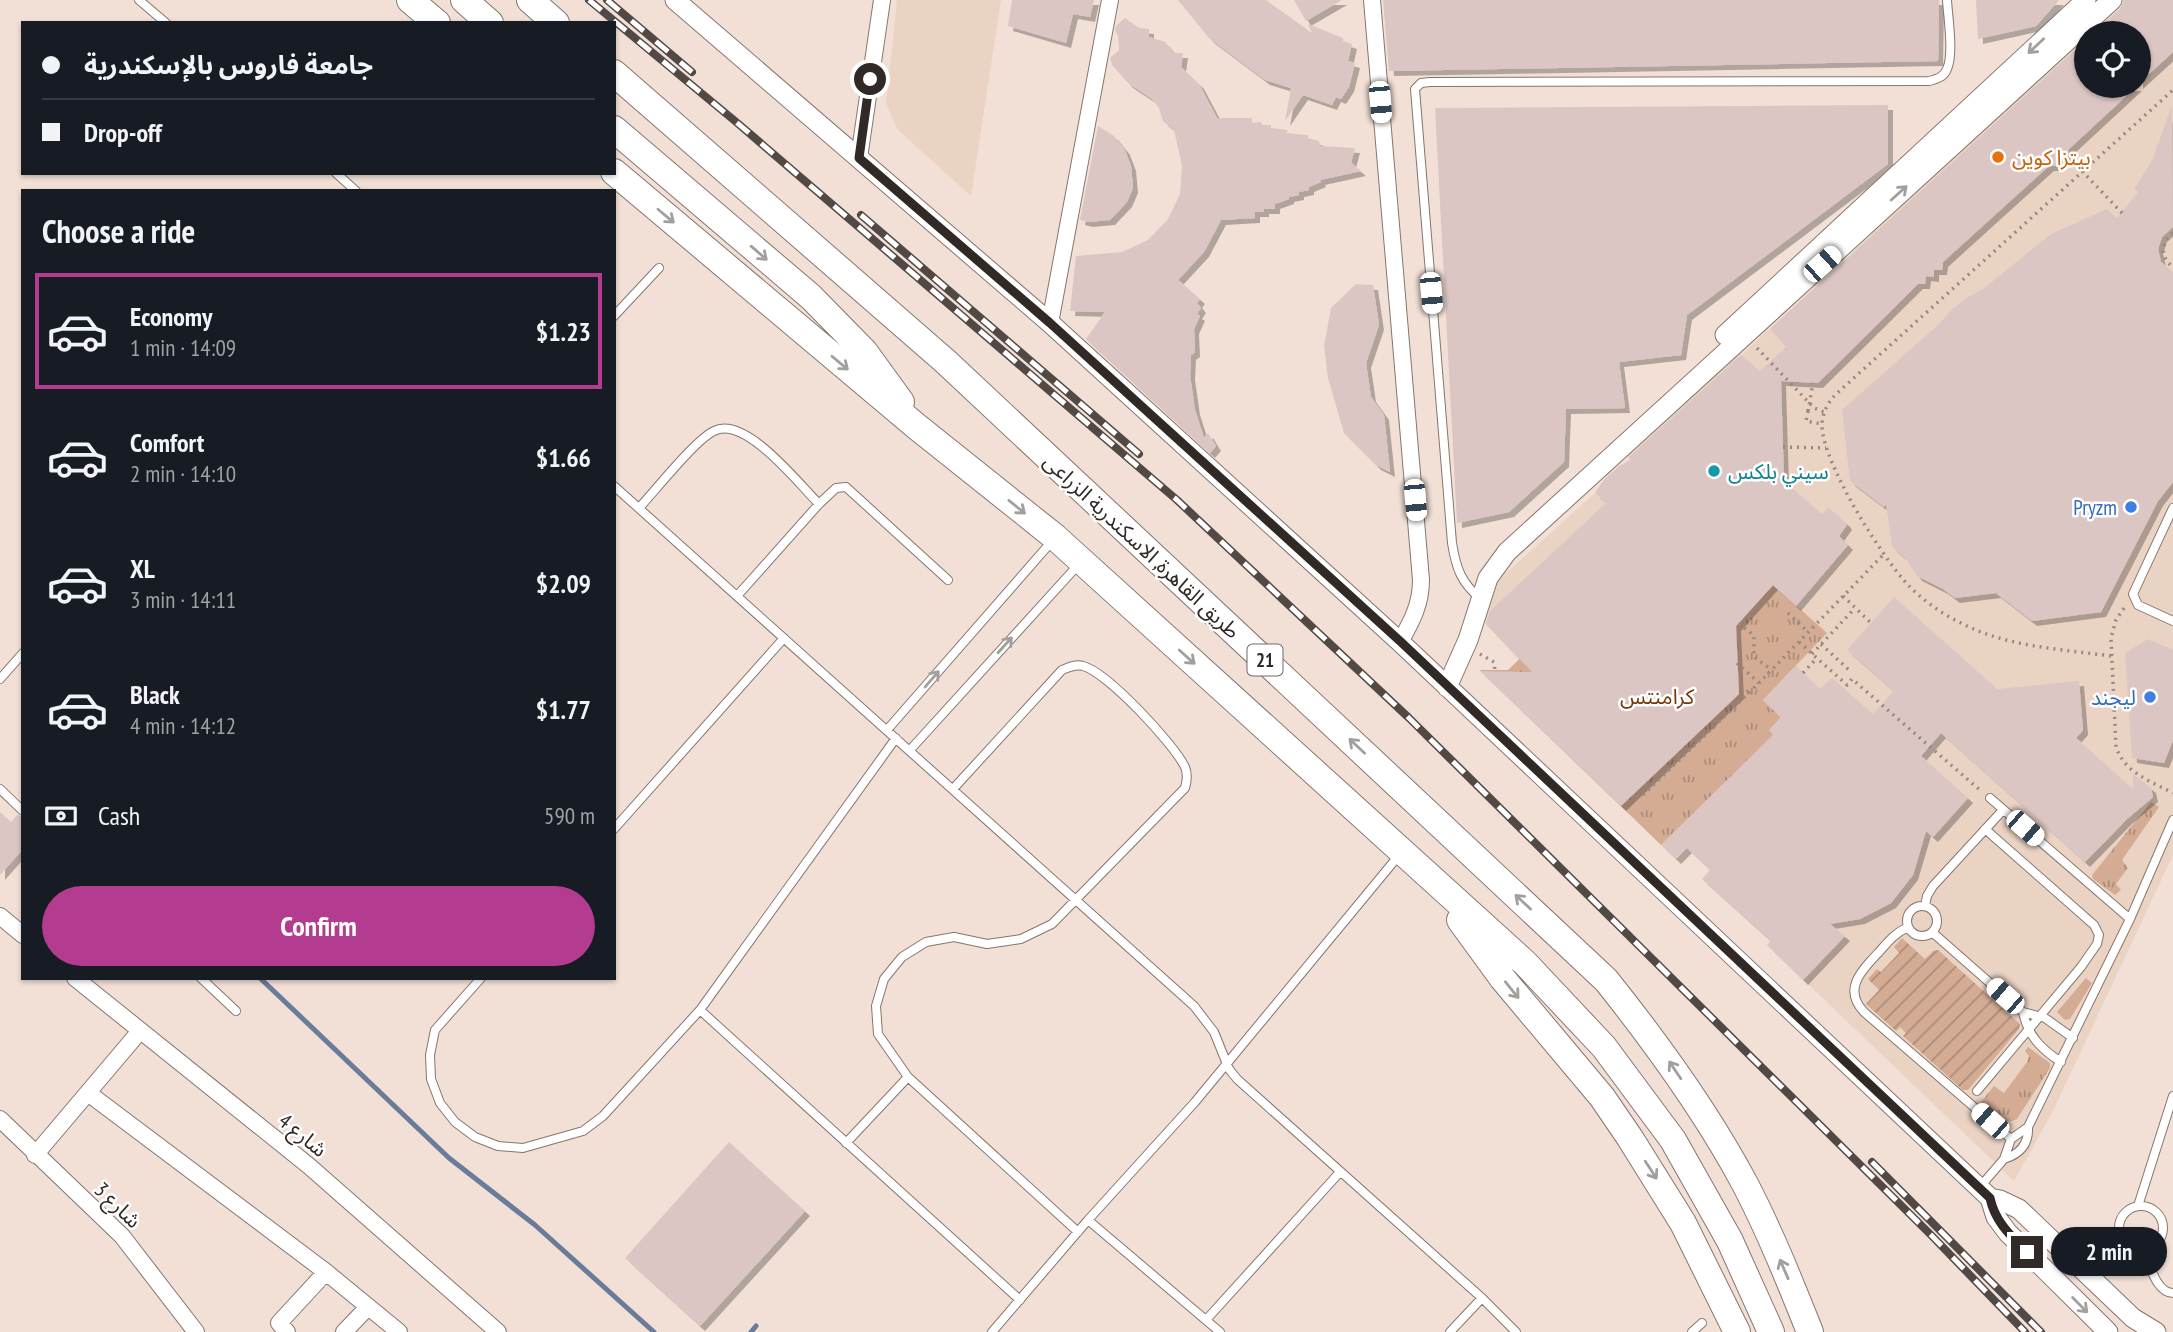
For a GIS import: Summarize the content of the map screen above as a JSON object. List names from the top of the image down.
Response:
{
  "streets": {
    "highway": ["طريق القاهرة, الاسكندرية الزراعى", "21"],
    "street": ["شارع 4", "شارع 3"]
  },
  "parks": ["كرامنتس"],
  "places": [
    "بيتزا كوين",
    "سيني بلكس",
    "Pryzm",
    "ليجند"
  ],
  "page": {
    "banner": ["جامعة فاروس بالإسكندرية", "Drop-off"],
    "heading": "Choose a ride",
    "list": [
      {
        "name": "Economy",
        "note": "1 min · 14:09",
        "value": "$1.23"
      },
      {
        "name": "Comfort",
        "note": "2 min · 14:10",
        "value": "$1.66"
      },
      {
        "name": "XL",
        "note": "3 min · 14:11",
        "value": "$2.09"
      },
      {
        "name": "Black",
        "note": "4 min · 14:12",
        "value": "$1.77"
      }
    ],
    "pay": ["Cash", "590 m"],
    "buttons": "Confirm",
    "bubble": "2 min"
  }
}
